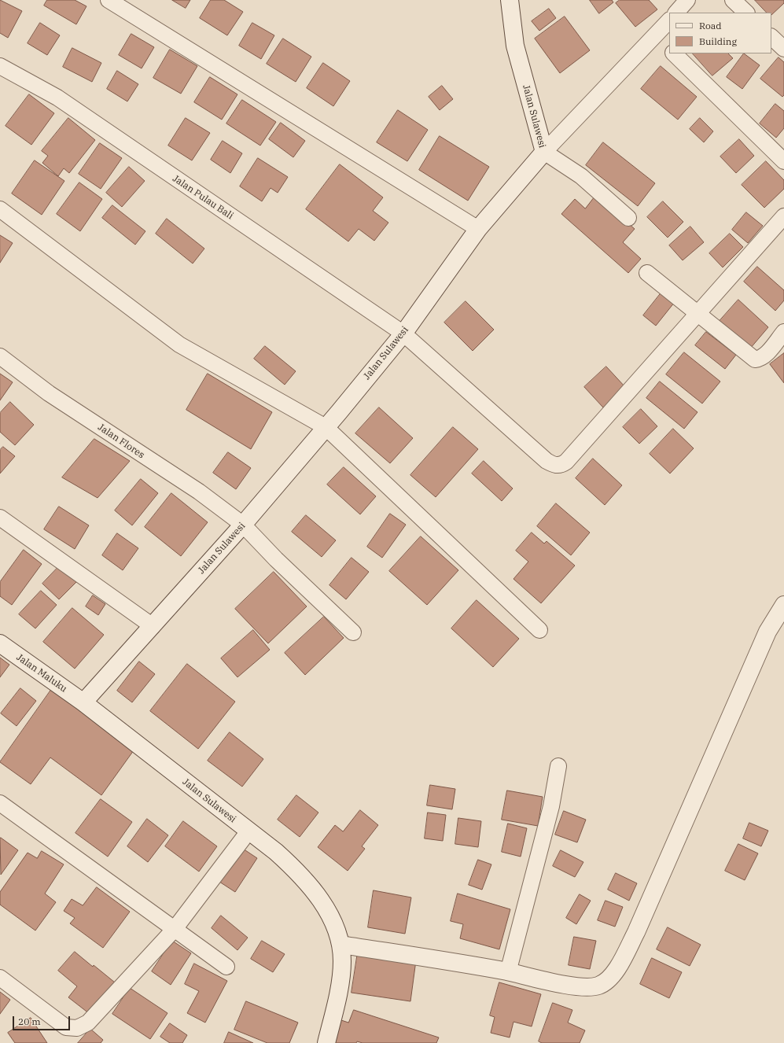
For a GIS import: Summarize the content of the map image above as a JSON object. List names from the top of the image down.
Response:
{
  "streets": {
    "main road": ["Jalan Sulawesi", "Jalan Maluku"],
    "street": ["Jalan Pulau Bali", "Jalan Flores"]
  },
  "crossings": [
    ["Jalan Sulawesi", "Jalan Pulau Bali"],
    ["Jalan Sulawesi", "Jalan Flores"],
    ["Jalan Sulawesi", "Jalan Maluku"]
  ],
  "legend": ["Road", "Building"],
  "scale_bar": "20 m"
}
